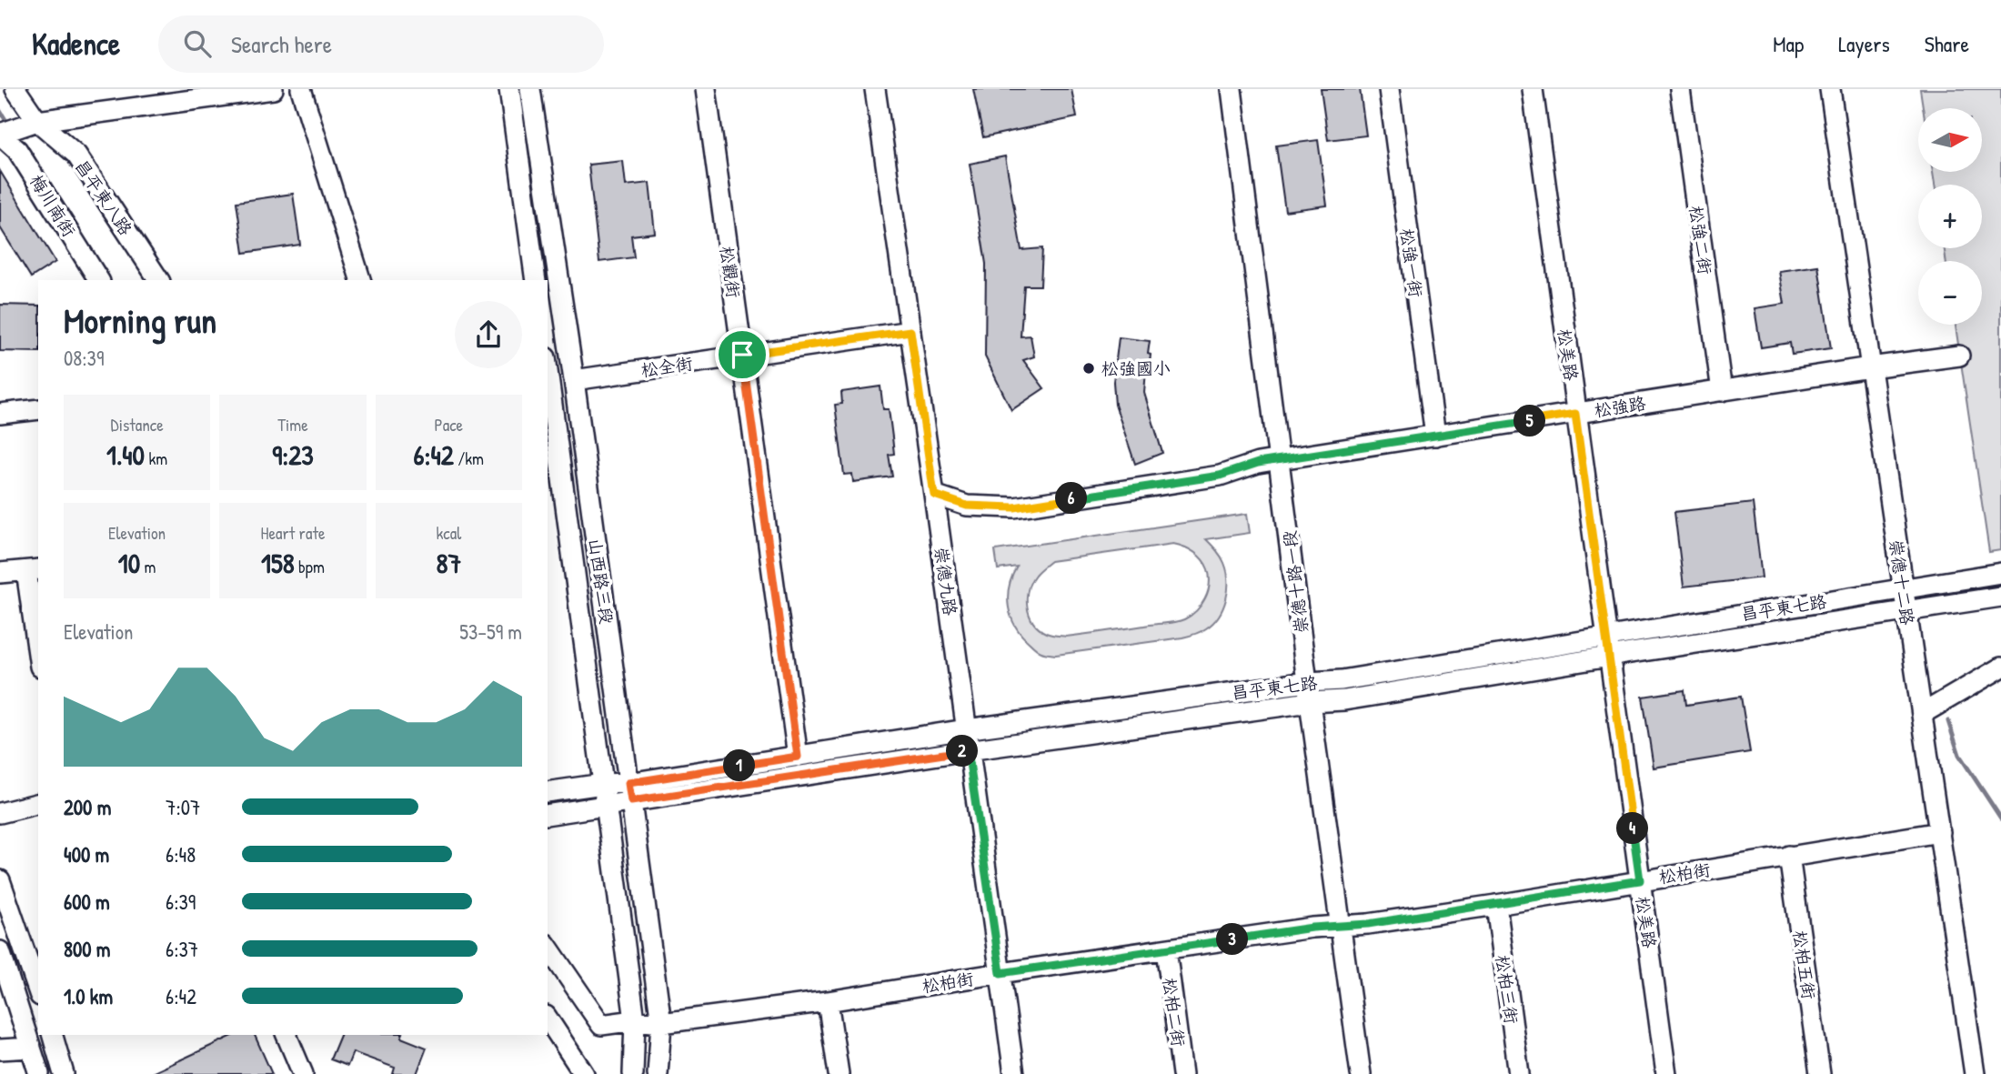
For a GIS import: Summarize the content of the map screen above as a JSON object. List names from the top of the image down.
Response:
{
  "streets": {
    "street": [
      "昌平東八路",
      "梅川南街",
      "松強二街",
      "松強一街",
      "松觀街",
      "松美路",
      "松全街",
      "松強路",
      "山西路三段",
      "崇德九路",
      "崇德十路一段",
      "崇德十二路",
      "昌平東七路",
      "松柏街",
      "松柏五街",
      "松柏三街",
      "松柏二街"
    ]
  },
  "crossings": [
    ["松強二街", "松強路"],
    ["松強一街", "松強路"],
    ["松觀街", "松全街"],
    ["松觀街", "昌平東七路"],
    ["松美路", "松強路"],
    ["松美路", "昌平東七路"],
    ["松美路", "松柏街"],
    ["松全街", "山西路三段"],
    ["松全街", "崇德九路"],
    ["松強路", "崇德九路"],
    ["松強路", "崇德十路一段"],
    ["松強路", "崇德十二路"],
    ["山西路三段", "昌平東七路"],
    ["山西路三段", "松柏街"],
    ["崇德九路", "昌平東七路"],
    ["崇德九路", "松柏街"],
    ["崇德十路一段", "昌平東七路"],
    ["崇德十路一段", "松柏街"],
    ["崇德十二路", "昌平東七路"],
    ["崇德十二路", "松柏街"],
    ["松柏街", "松柏五街"],
    ["松柏街", "松柏三街"],
    ["松柏街", "松柏二街"]
  ],
  "places": ["松強國小"],
  "north": "right",
  "page": {
    "header": "Kadence",
    "search": "Search here",
    "nav": ["Map", "Layers", "Share"],
    "map_buttons": ["+", "−"],
    "heading": ["Morning run", "08:39"],
    "stats": [
      ["Distance", "1.40 km"],
      ["Time", "9:23"],
      ["Pace", "6:42 /km"],
      ["Elevation", "10 m"],
      ["Heart rate", "158 bpm"],
      ["kcal", "87"]
    ],
    "pins": [
      "5",
      "6",
      "2",
      "1",
      "4",
      "3"
    ],
    "chart": ["Elevation", "53–59 m"],
    "list": [
      {
        "name": "200 m",
        "note": "7:07"
      },
      {
        "name": "400 m",
        "note": "6:48"
      },
      {
        "name": "600 m",
        "note": "6:39"
      },
      {
        "name": "800 m",
        "note": "6:37"
      },
      {
        "name": "1.0 km",
        "note": "6:42"
      }
    ]
  }
}
